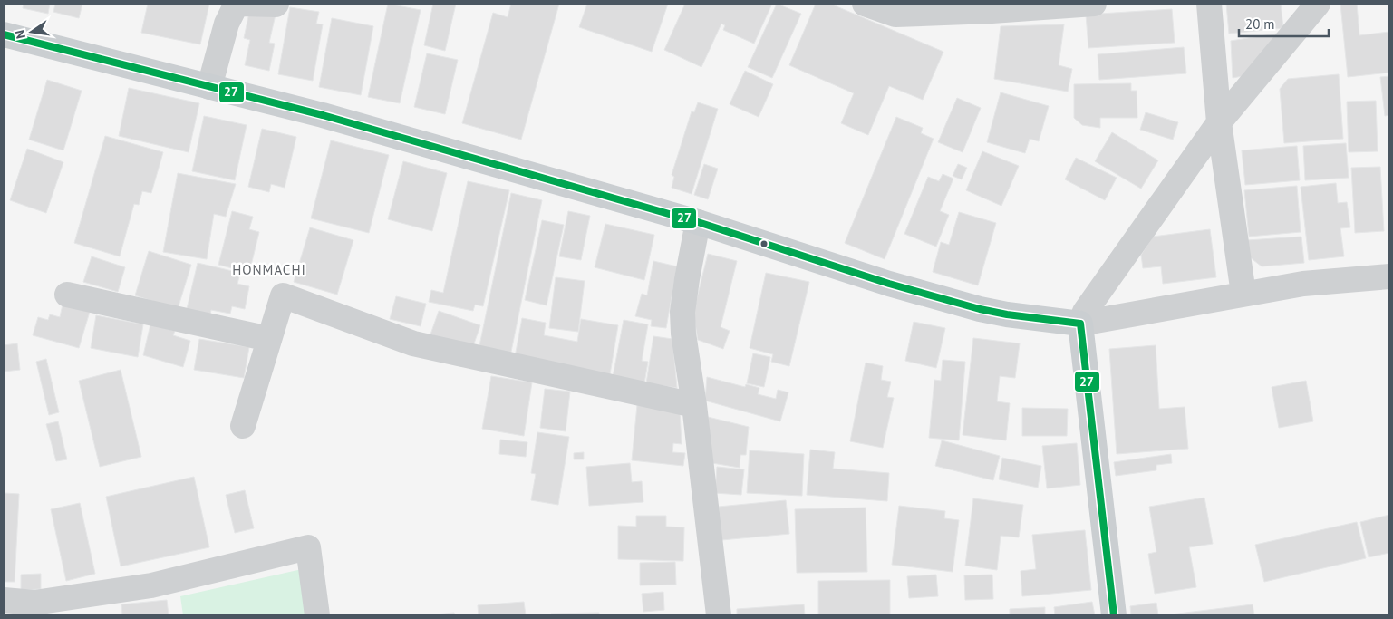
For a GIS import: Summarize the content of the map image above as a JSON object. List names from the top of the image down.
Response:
{
  "districts": ["HONMACHI"],
  "lines": ["transit line 27"],
  "scale_bar": "20 m",
  "north": "left"
}
